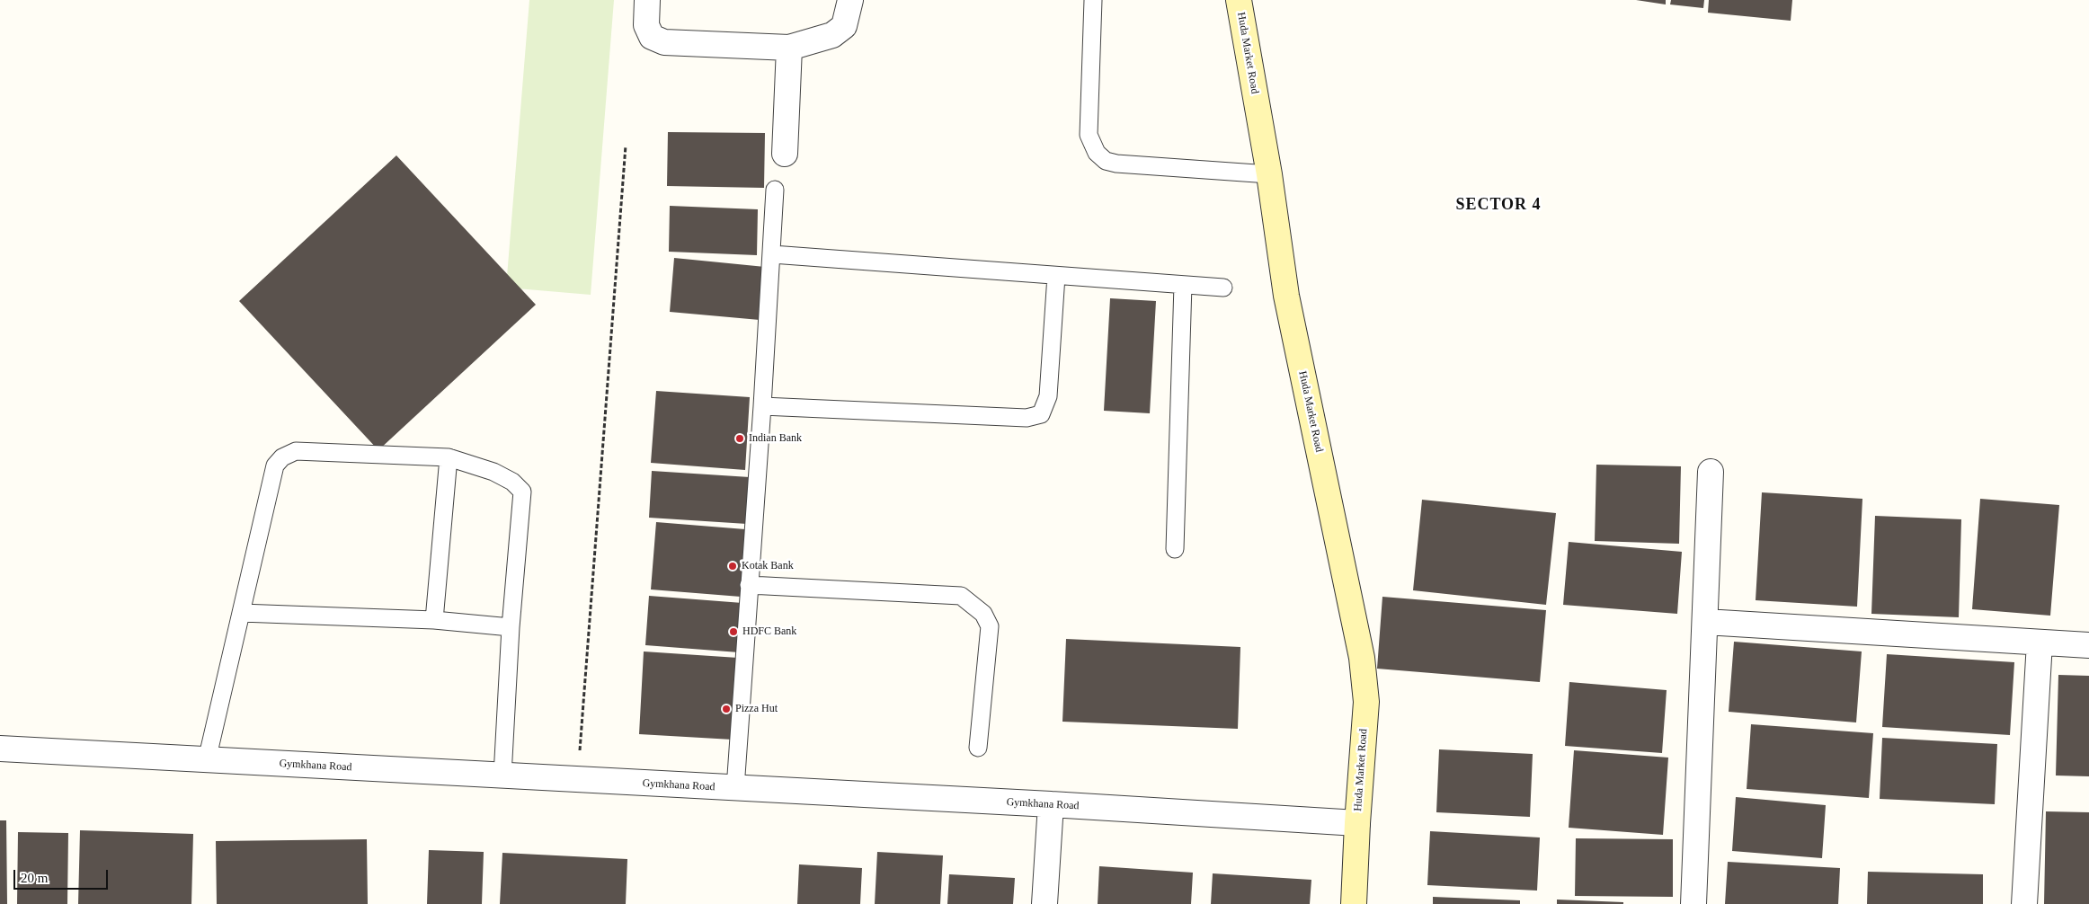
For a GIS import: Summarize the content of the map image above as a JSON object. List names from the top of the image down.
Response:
{
  "streets": {
    "street": ["Huda Market Road", "Gymkhana Road"]
  },
  "crossings": [
    ["Huda Market Road", "Gymkhana Road"]
  ],
  "districts": ["SECTOR 4"],
  "places": [
    "Indian Bank",
    "Kotak Bank",
    "HDFC Bank",
    "Pizza Hut"
  ],
  "scale_bar": "20 m"
}
